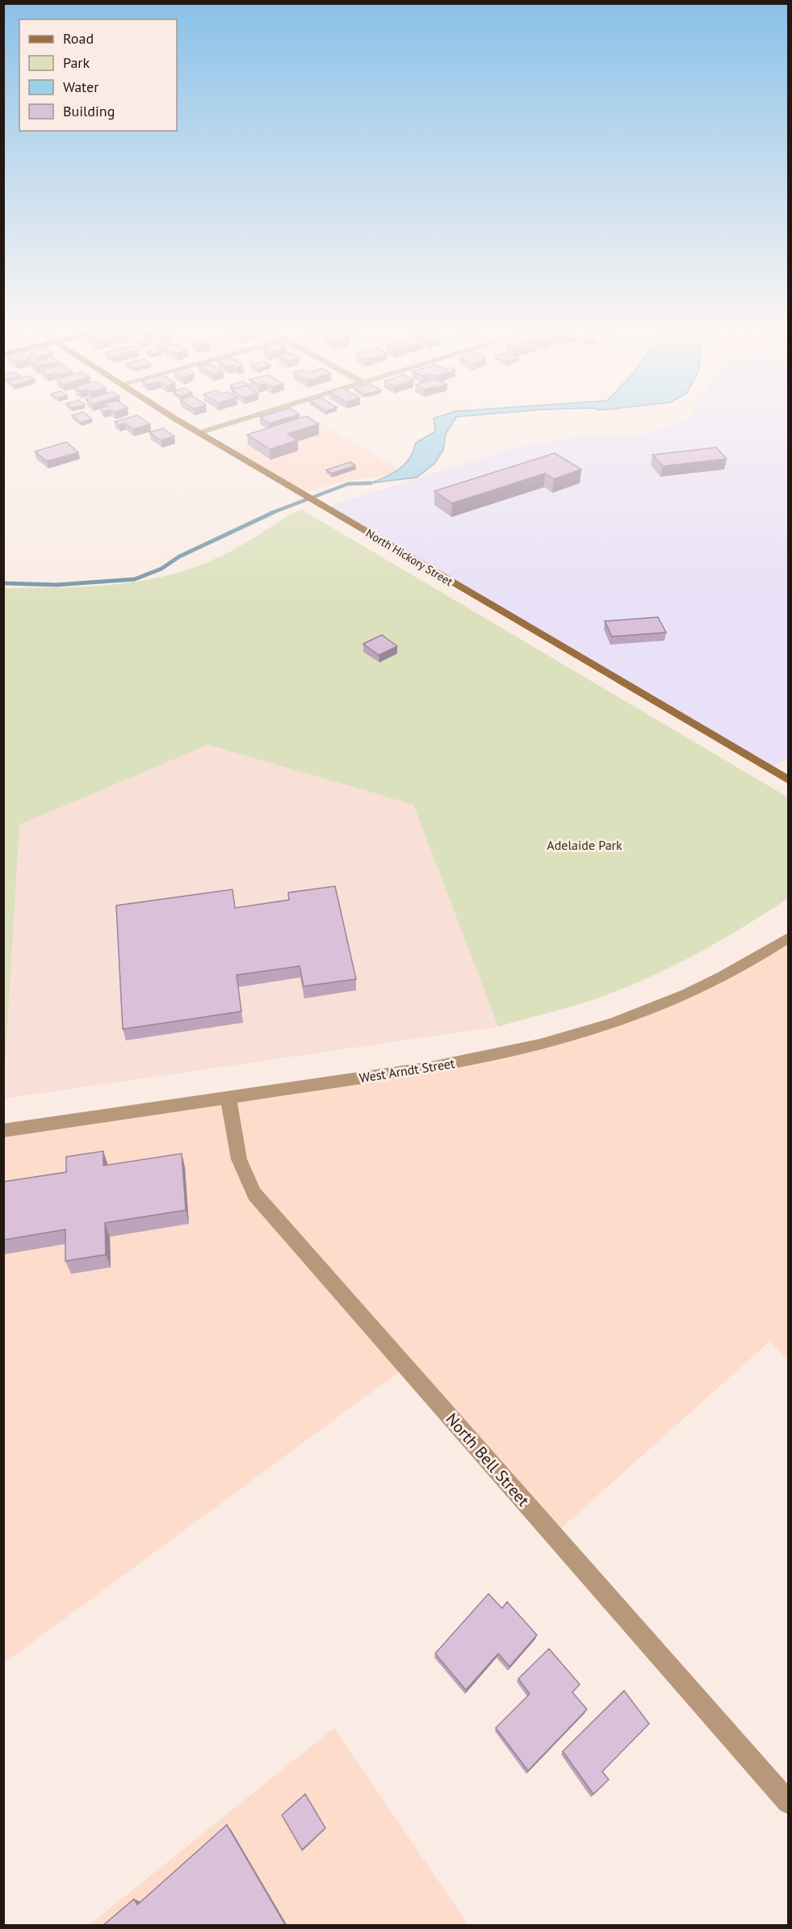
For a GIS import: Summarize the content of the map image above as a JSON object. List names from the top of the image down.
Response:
{
  "streets": {
    "street": ["North Hickory Street", "West Arndt Street", "North Bell Street"]
  },
  "crossings": [
    ["West Arndt Street", "North Bell Street"]
  ],
  "parks": ["Adelaide Park"],
  "legend": [
    "Road",
    "Park",
    "Water",
    "Building"
  ]
}
